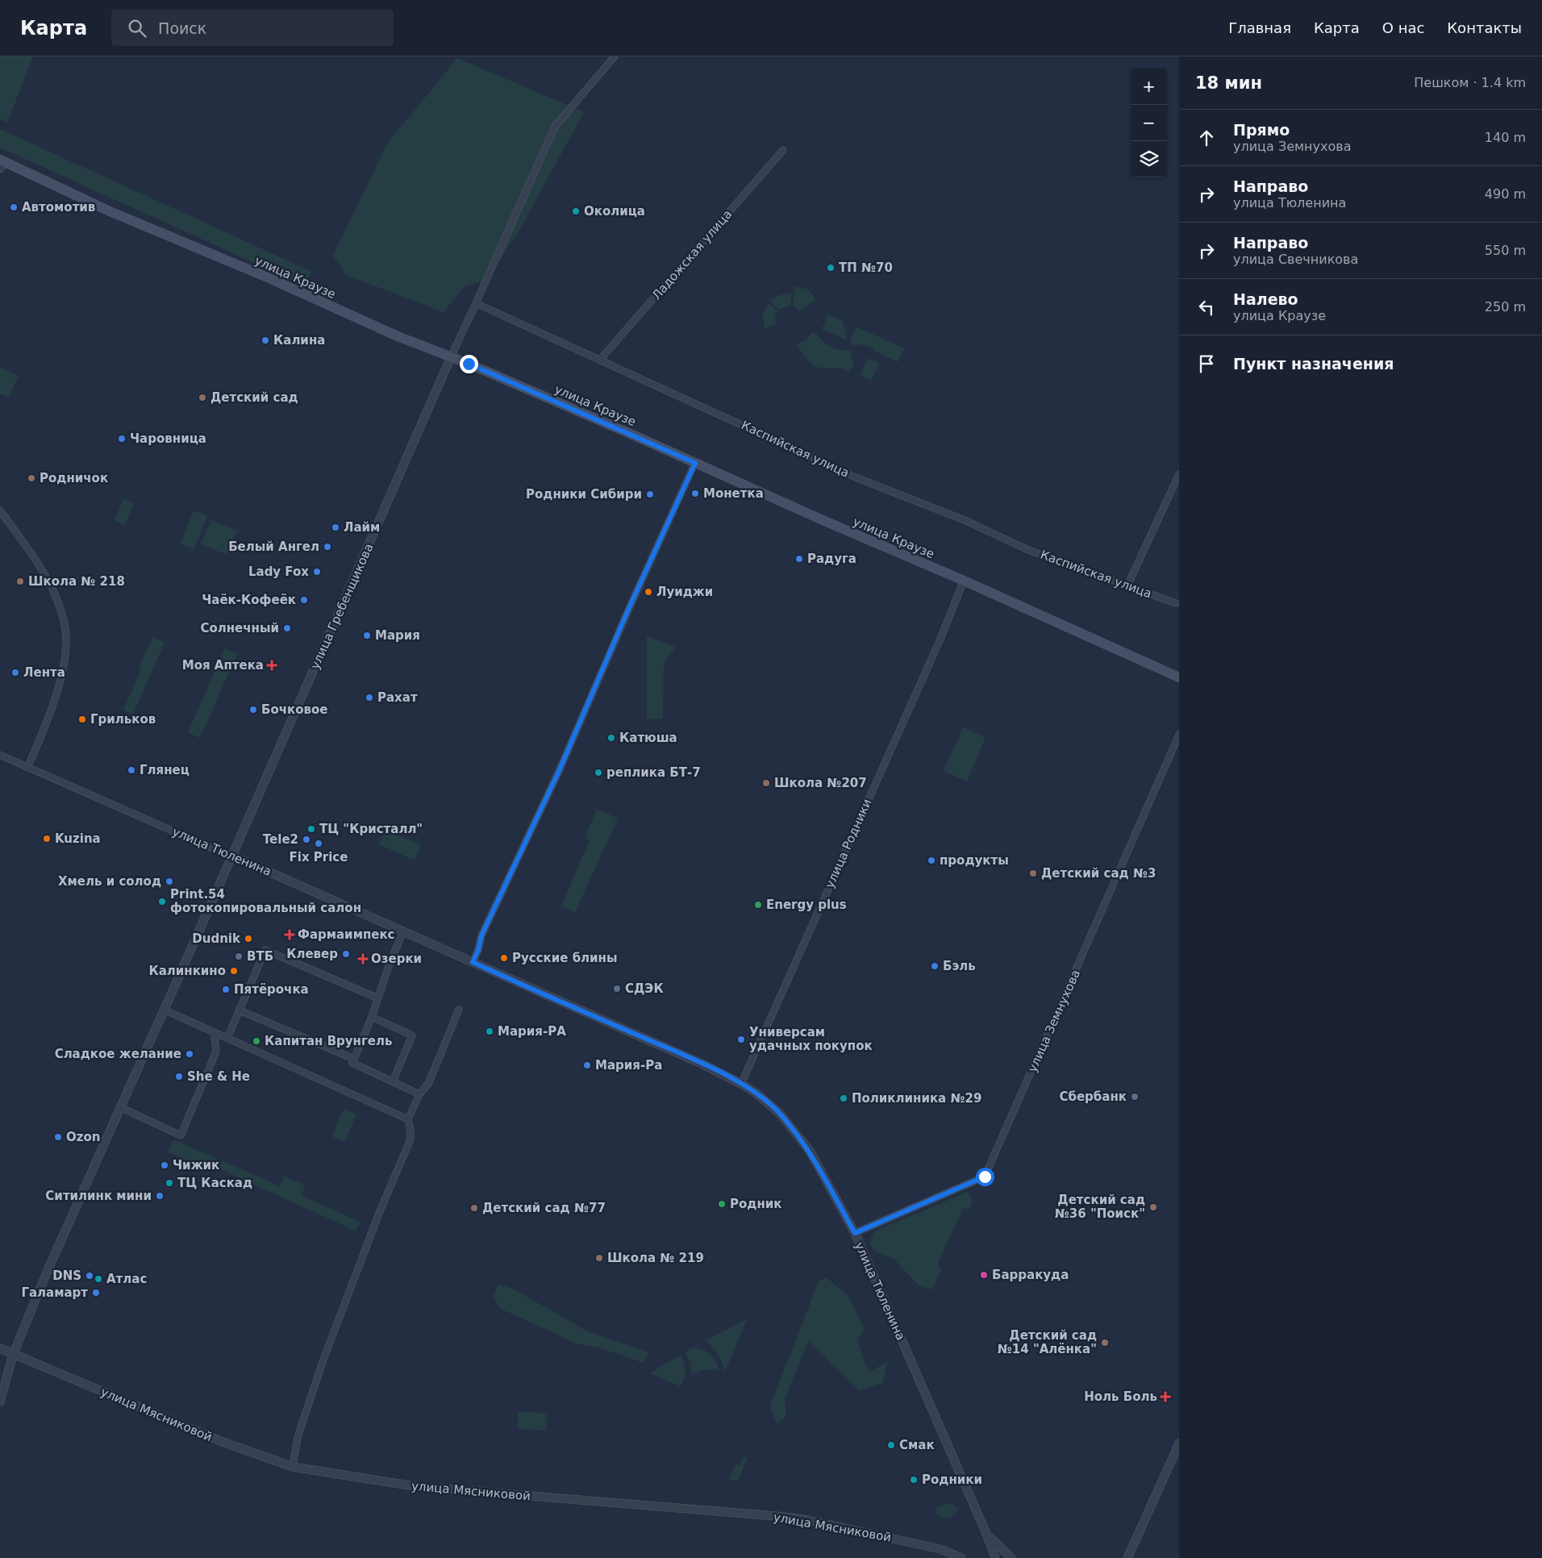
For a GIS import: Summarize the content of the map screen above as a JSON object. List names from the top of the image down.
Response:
{
  "streets": {
    "main road": ["улица Краузе"],
    "street": [
      "Ладожская улица",
      "Каспийская улица",
      "улица Гребенщикова",
      "улица Родники",
      "улица Тюленина",
      "улица Земнухова",
      "улица Мясниковой"
    ]
  },
  "crossings": [
    ["Ладожская улица", "Каспийская улица"],
    ["улица Краузе", "улица Гребенщикова"],
    ["улица Краузе", "улица Родники"],
    ["улица Гребенщикова", "улица Тюленина"],
    ["улица Гребенщикова", "улица Мясниковой"],
    ["улица Родники", "улица Тюленина"],
    ["улица Тюленина", "улица Земнухова"]
  ],
  "places": {
    "other": [
      "Автомотив",
      "Околица",
      "ТП №70",
      "Калина",
      "Детский сад",
      "Чаровница",
      "Родничок",
      "Монетка",
      "Родники Сибири",
      "Лайм",
      "Белый Ангел",
      "Радуга",
      "Lady Fox",
      "Школа № 218",
      "Луиджи",
      "Чаёк-Кофеёк",
      "Солнечный",
      "Мария",
      "Лента",
      "Рахат",
      "Бочковое",
      "Грильков",
      "Катюша",
      "Глянец",
      "реплика БТ-7",
      "Школа №207",
      "ТЦ \"Кристалл\"",
      "Kuzina",
      "Tele2",
      "Fix Price",
      "продукты",
      "Детский сад №3",
      "Хмель и солод",
      "Print.54 фотокопировальный салон",
      "Energy plus",
      "Dudnik",
      "Клевер",
      "ВТБ",
      "Русские блины",
      "Бэль",
      "Калинкино",
      "СДЭК",
      "Пятёрочка",
      "Мария-РА",
      "Универсам удачных покупок",
      "Капитан Врунгель",
      "Сладкое желание",
      "Мария-Ра",
      "She & He",
      "Сбербанк",
      "Поликлиника №29",
      "Ozon",
      "Чижик",
      "ТЦ Каскад",
      "Ситилинк мини",
      "Родник",
      "Детский сад №36 \"Поиск\"",
      "Детский сад №77",
      "Школа № 219",
      "Барракуда",
      "DNS",
      "Атлас",
      "Галамарт",
      "Детский сад №14 \"Алёнка\"",
      "Смак",
      "Родники"
    ],
    "health": [
      "Моя Аптека",
      "Фармаимпекс",
      "Озерки",
      "Ноль Боль"
    ]
  },
  "page": {
    "header": "Карта",
    "search": "Поиск",
    "nav": [
      "Главная",
      "Карта",
      "О нас",
      "Контакты"
    ],
    "heading": ["18 мин", "Пешком · 1.4 km"],
    "map_buttons": ["+", "−"],
    "list": [
      ["Прямо", "улица Земнухова", "140 m"],
      ["Направо", "улица Тюленина", "490 m"],
      ["Направо", "улица Свечникова", "550 m"],
      ["Налево", "улица Краузе", "250 m"],
      "Пункт назначения"
    ]
  }
}
